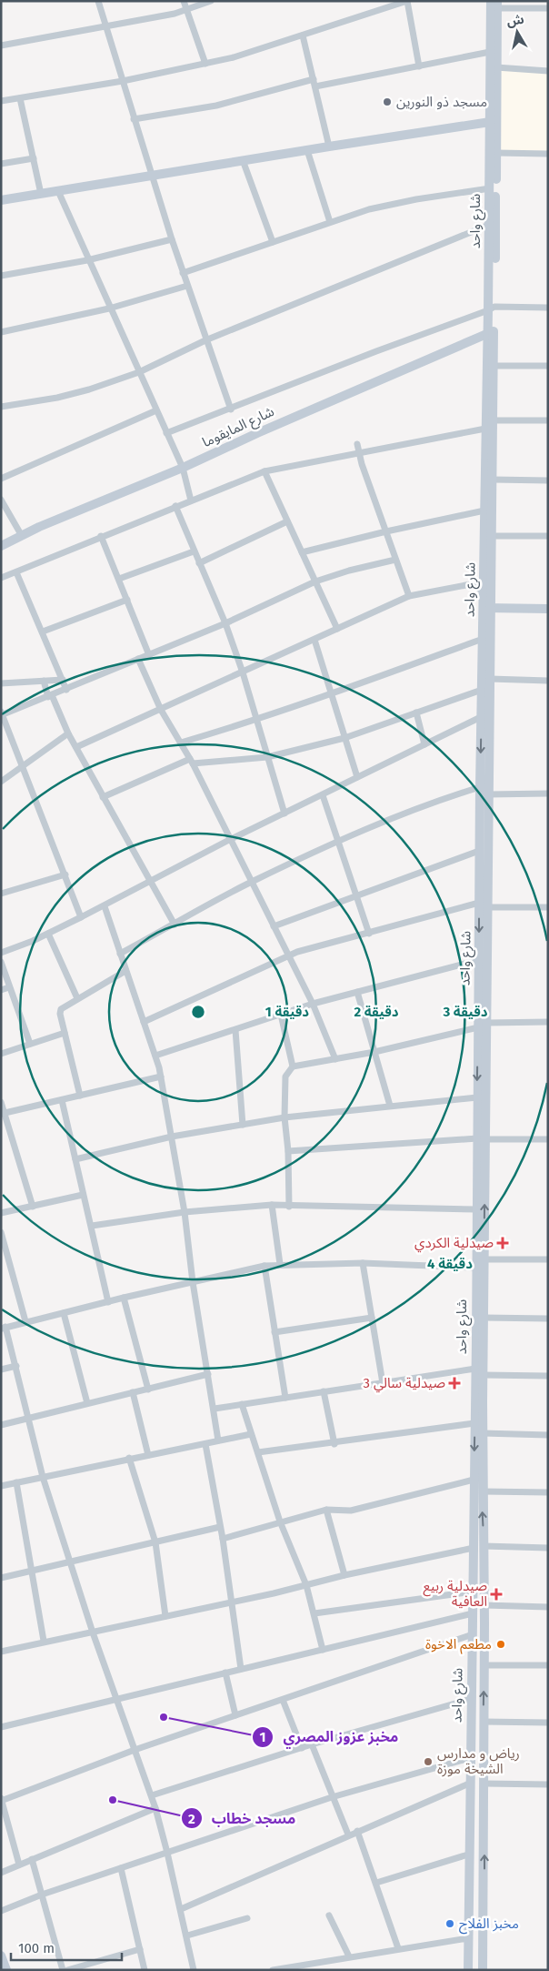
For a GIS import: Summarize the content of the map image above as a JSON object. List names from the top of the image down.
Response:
{
  "streets": {
    "street": ["شارع واحد", "شارع المايقوما"]
  },
  "crossings": [
    ["شارع واحد", "شارع المايقوما"]
  ],
  "places": {
    "other": [
      "مسجد ذو النورين",
      "مطعم الاخوة",
      "مخبز عزوز المصري",
      "رياض و مدارس الشيخة موزة",
      "مسجد خطاب",
      "مخبز الفلاح"
    ],
    "health": ["صيدلية الكردي", "صيدلية سالي 3", "صيدلية ربيع العافية"]
  },
  "scale_bar": "100 m",
  "north": "top",
  "rings": [
    "1 دقيقة",
    "2 دقيقة",
    "3 دقيقة",
    "4 دقيقة"
  ]
}
